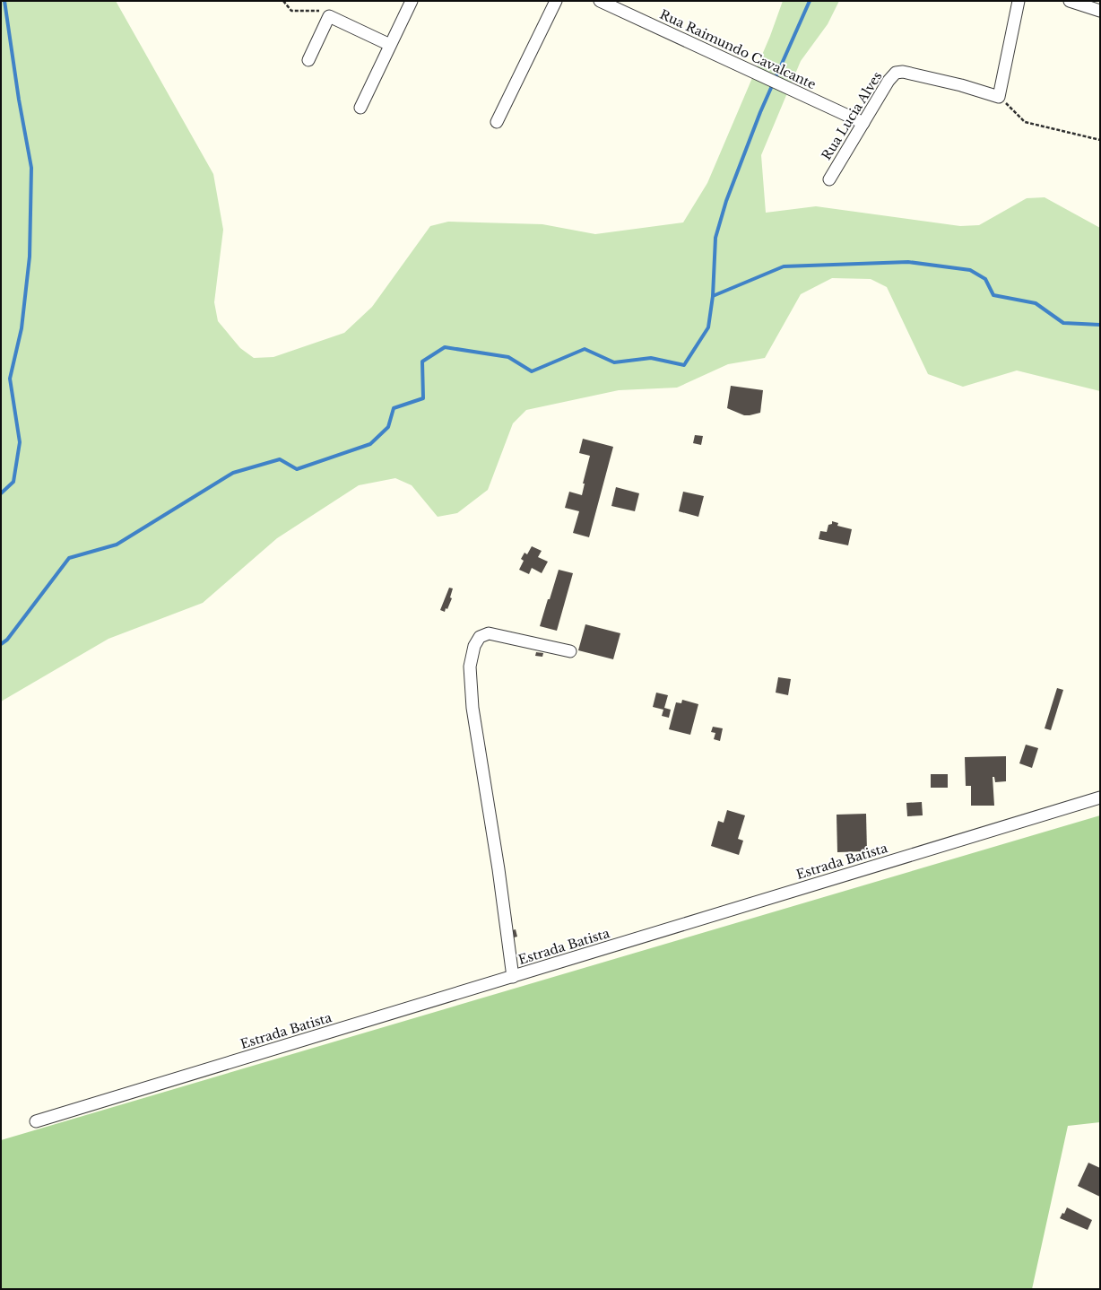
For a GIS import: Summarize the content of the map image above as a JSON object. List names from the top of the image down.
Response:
{
  "streets": {
    "street": ["Rua Raimundo Cavalcante", "Rua Lucia Alves", "Estrada Batista"]
  },
  "crossings": [
    ["Rua Raimundo Cavalcante", "Rua Lucia Alves"]
  ]
}
